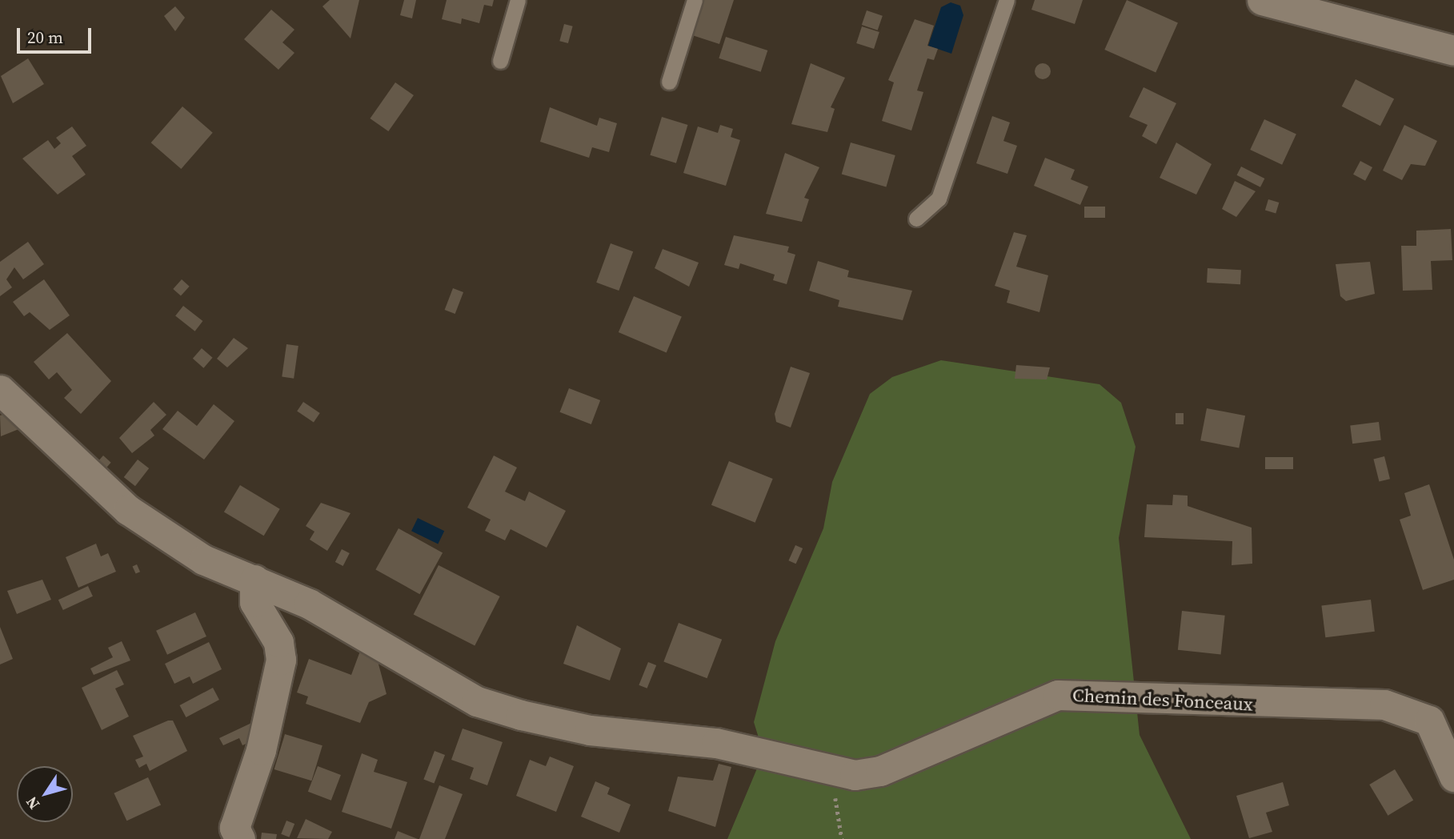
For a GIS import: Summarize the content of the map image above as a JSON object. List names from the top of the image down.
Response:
{
  "streets": {
    "street": ["Chemin des Fonceaux"]
  },
  "scale_bar": "20 m",
  "north": "bottom left"
}
